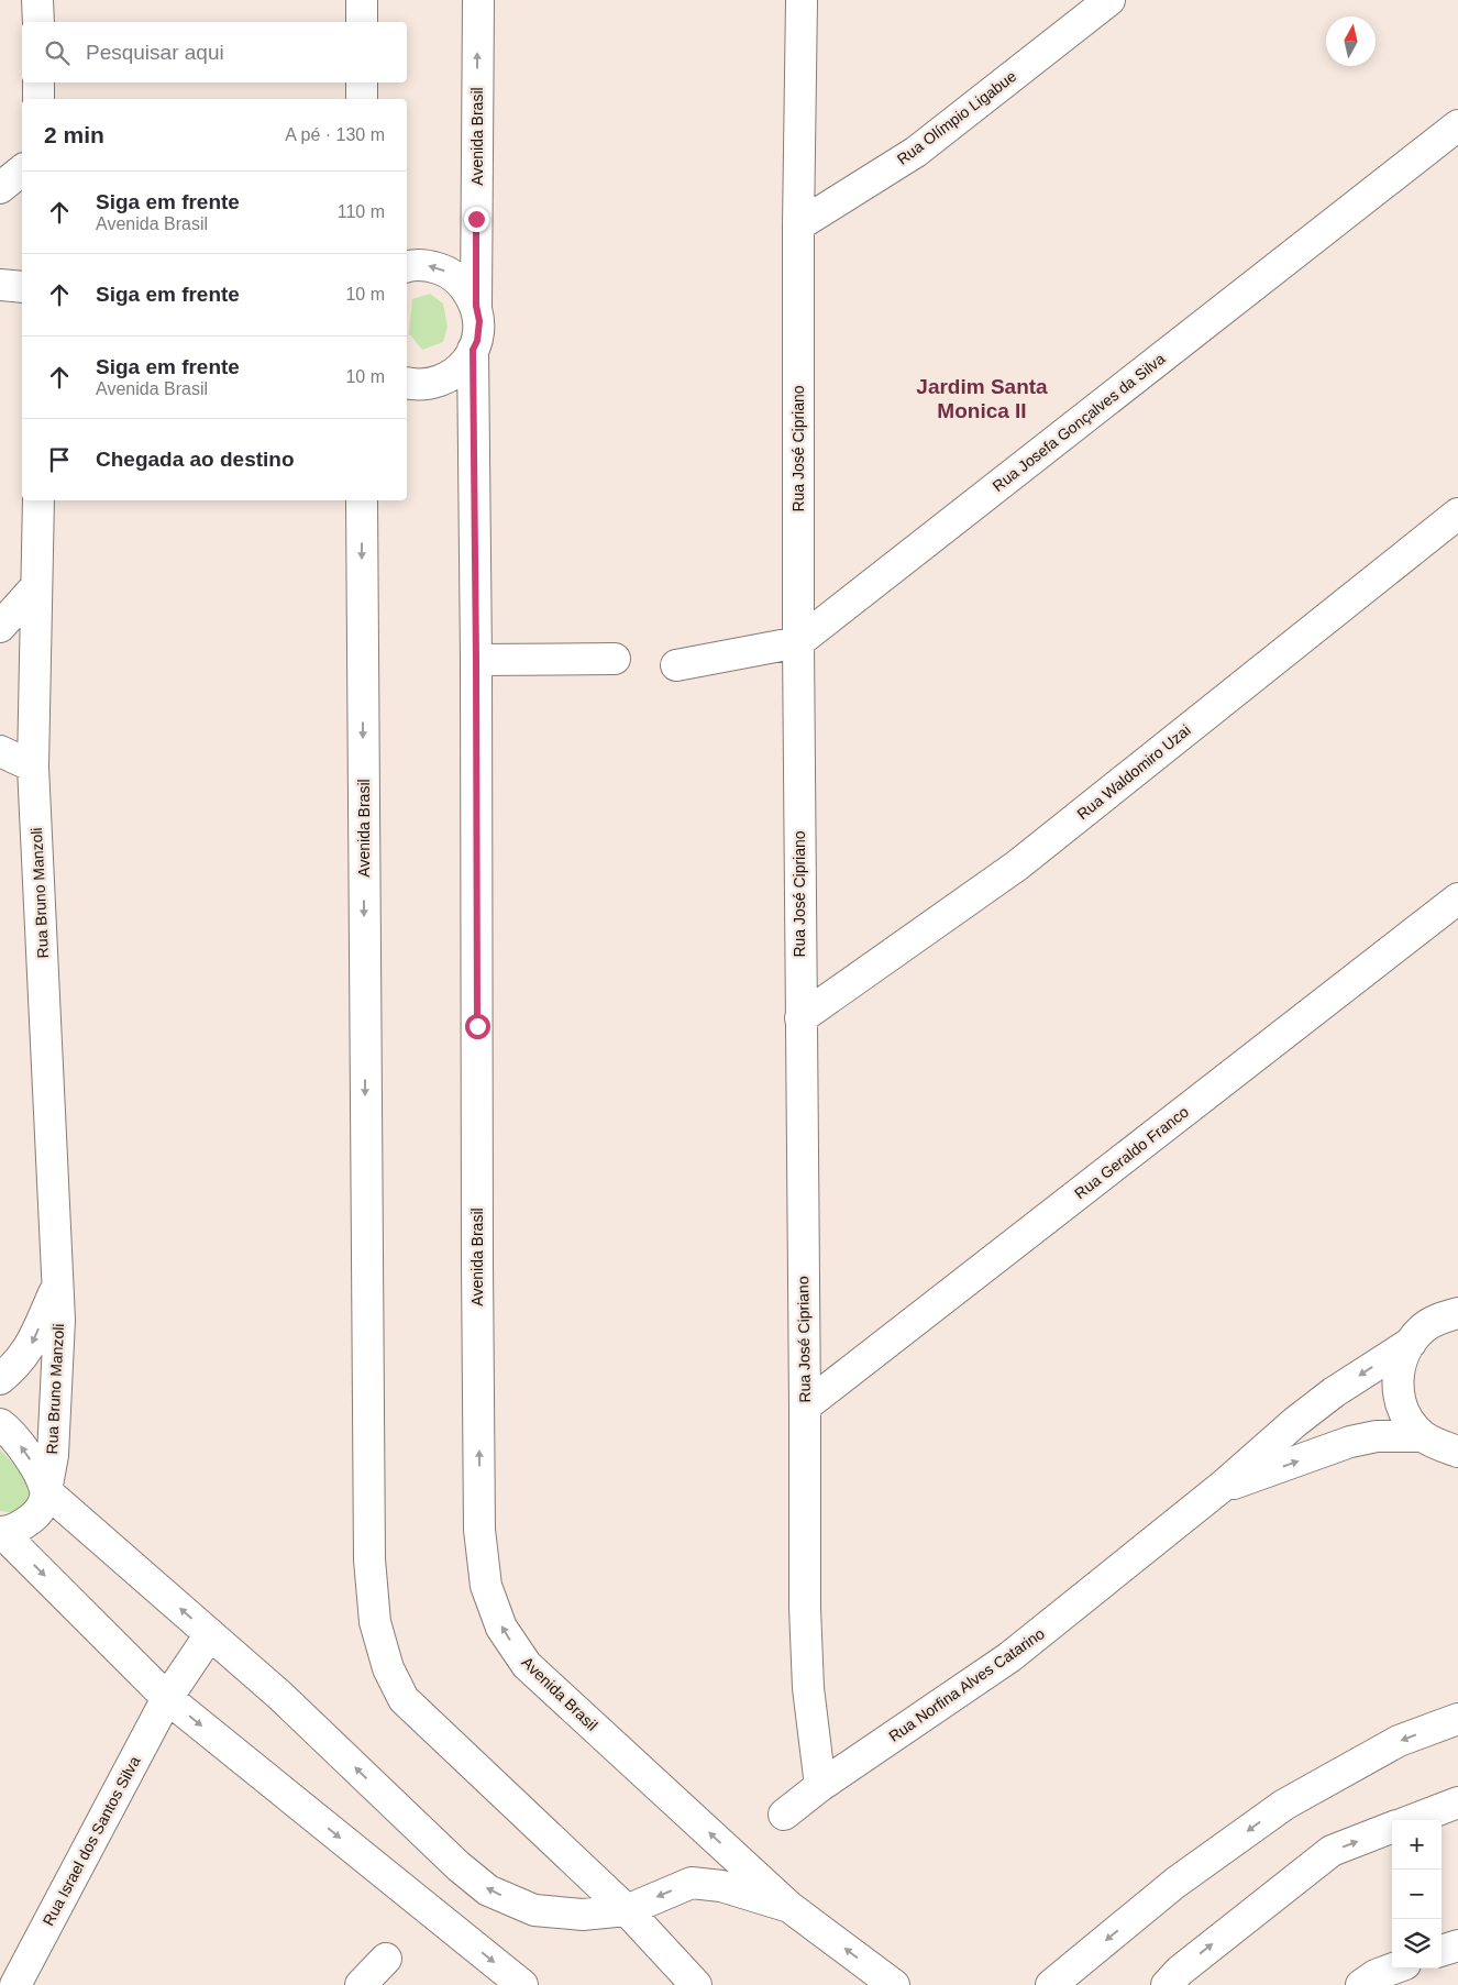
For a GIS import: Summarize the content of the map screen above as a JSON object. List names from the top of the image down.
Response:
{
  "streets": {
    "street": [
      "Rua Olímpio Ligabue",
      "Avenida Brasil",
      "Rua Josefa Gonçalves da Silva",
      "Rua José Cipriano",
      "Rua Waldomiro Uzai",
      "Rua Bruno Manzoli",
      "Rua Geraldo Franco",
      "Rua Norfina Alves Catarino",
      "Rua Israel dos Santos Silva"
    ]
  },
  "crossings": [
    ["Rua Olímpio Ligabue", "Rua José Cipriano"],
    ["Rua Josefa Gonçalves da Silva", "Rua José Cipriano"],
    ["Rua José Cipriano", "Rua Waldomiro Uzai"],
    ["Rua José Cipriano", "Rua Geraldo Franco"],
    ["Rua José Cipriano", "Rua Norfina Alves Catarino"]
  ],
  "districts": ["Jardim Santa Monica II"],
  "north": "top",
  "page": {
    "search": "Pesquisar aqui",
    "heading": ["2 min", "A pé · 130 m"],
    "list": [
      ["Siga em frente", "Avenida Brasil", "110 m"],
      ["Siga em frente", "10 m"],
      ["Siga em frente", "Avenida Brasil", "10 m"],
      "Chegada ao destino"
    ],
    "map_buttons": ["+", "−"]
  }
}
